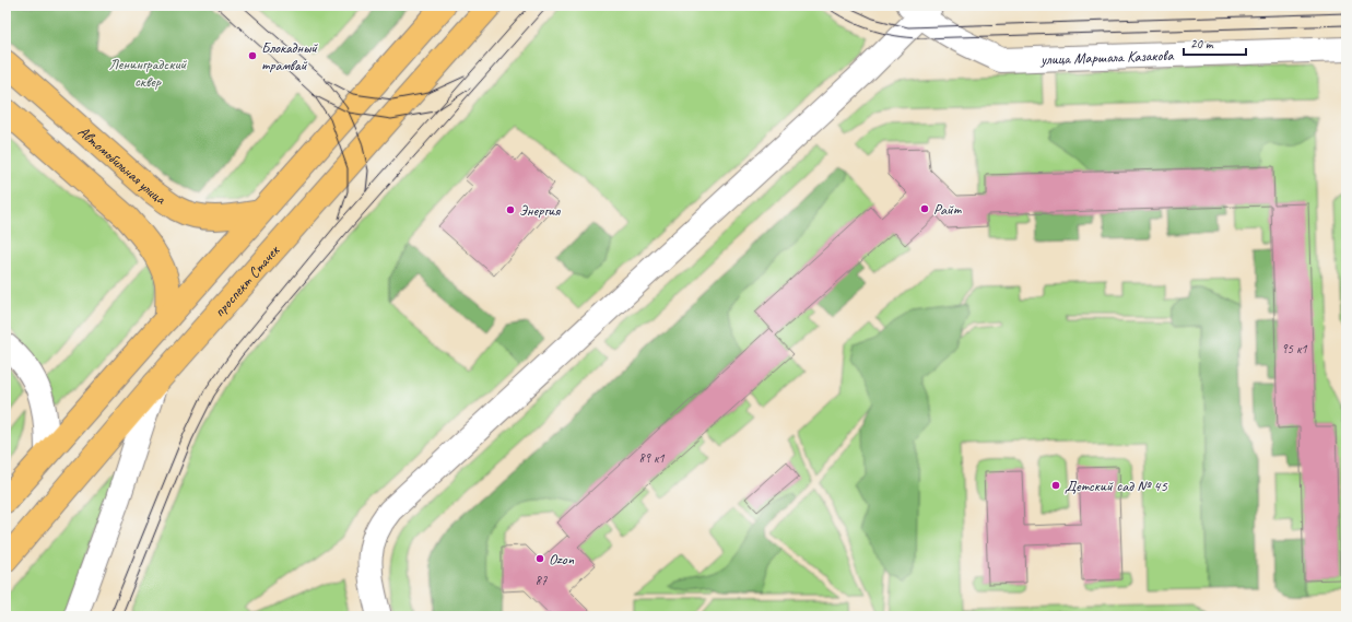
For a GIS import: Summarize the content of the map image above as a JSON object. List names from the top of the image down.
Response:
{
  "streets": {
    "main road": ["Автомобильная улица", "проспект Стачек"],
    "street": ["улица Маршала Казакова"]
  },
  "parks": ["Ленинградский сквер"],
  "places": [
    "Блокадный трамвай",
    "Райт",
    "Энергия",
    "Детский сад № 45",
    "Ozon"
  ],
  "house_numbers": ["95 к1", "89 к1", "87"],
  "scale_bar": "20 m"
}
